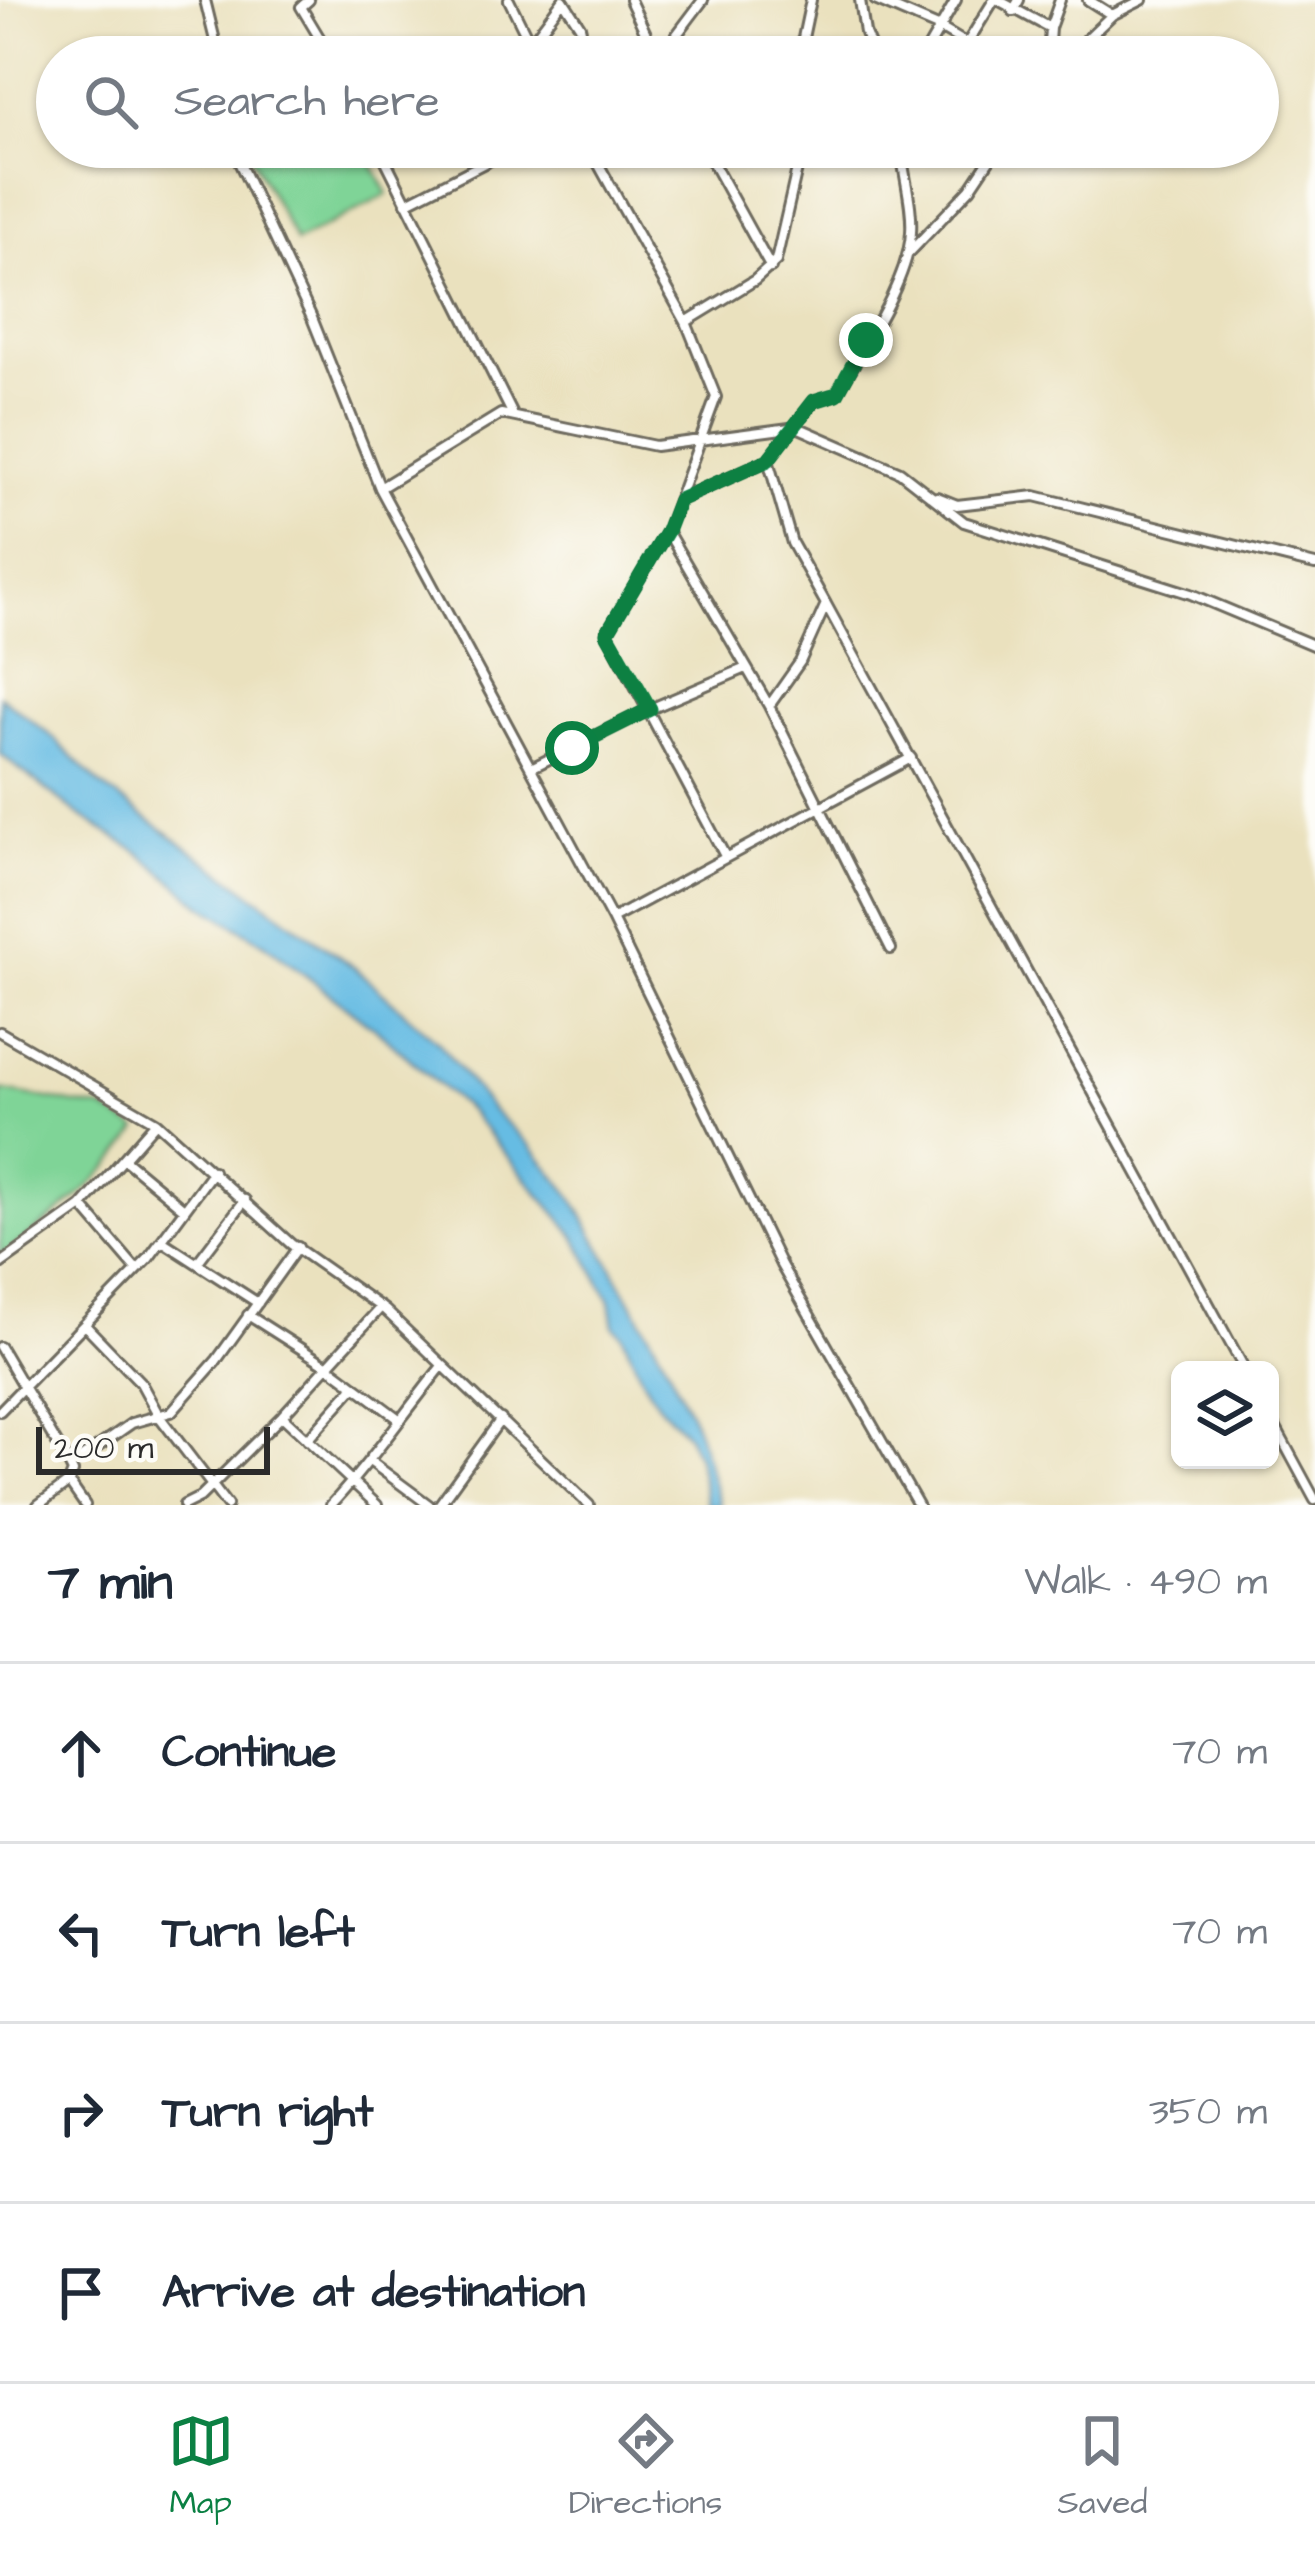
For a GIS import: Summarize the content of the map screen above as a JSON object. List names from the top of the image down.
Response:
{
  "scale_bar": "200 m",
  "page": {
    "search": "Search here",
    "scale": "200 m",
    "heading": ["7 min", "Walk · 490 m"],
    "list": [
      ["Continue", "70 m"],
      ["Turn left", "70 m"],
      ["Turn right", "350 m"],
      "Arrive at destination"
    ],
    "nav": ["Map", "Directions", "Saved"]
  }
}
